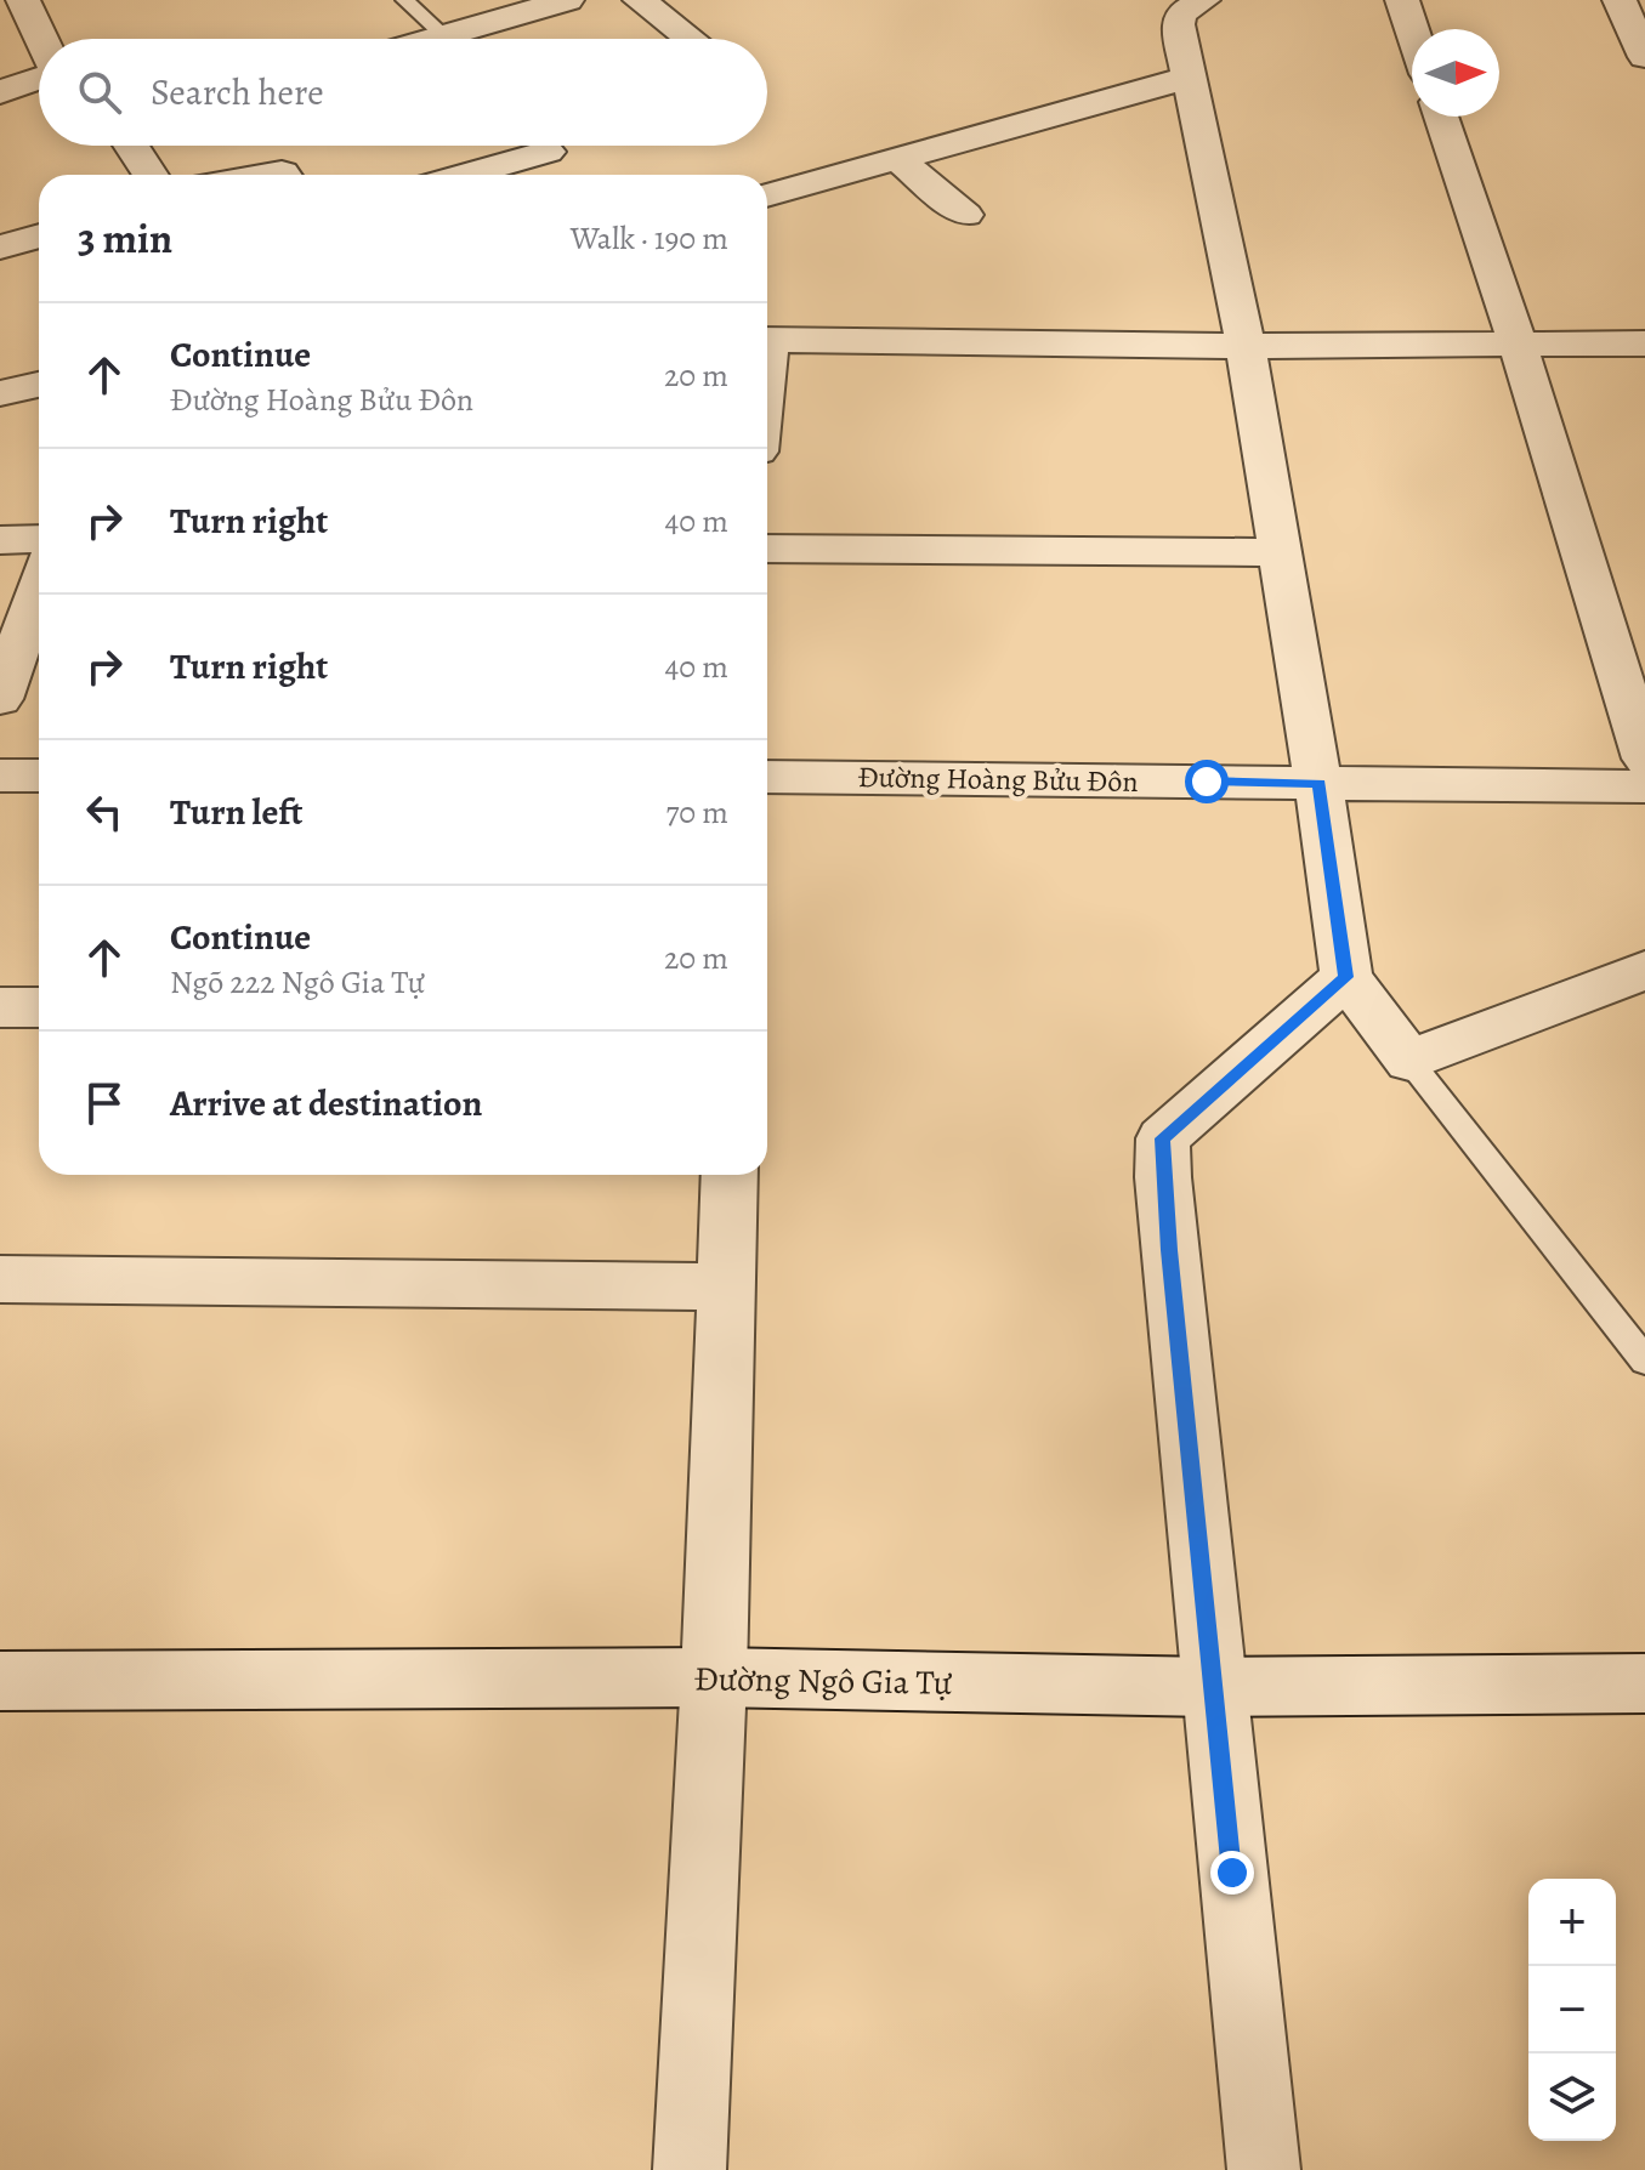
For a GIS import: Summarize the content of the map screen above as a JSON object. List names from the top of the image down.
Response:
{
  "streets": {
    "street": ["Đường Hoàng Bửu Đôn", "Đường Ngô Gia Tự"]
  },
  "north": "right",
  "page": {
    "search": "Search here",
    "heading": ["3 min", "Walk · 190 m"],
    "list": [
      ["Continue", "Đường Hoàng Bửu Đôn", "20 m"],
      ["Turn right", "40 m"],
      ["Turn right", "40 m"],
      ["Turn left", "70 m"],
      ["Continue", "Ngõ 222 Ngô Gia Tự", "20 m"],
      "Arrive at destination"
    ],
    "map_buttons": ["+", "−"]
  }
}
